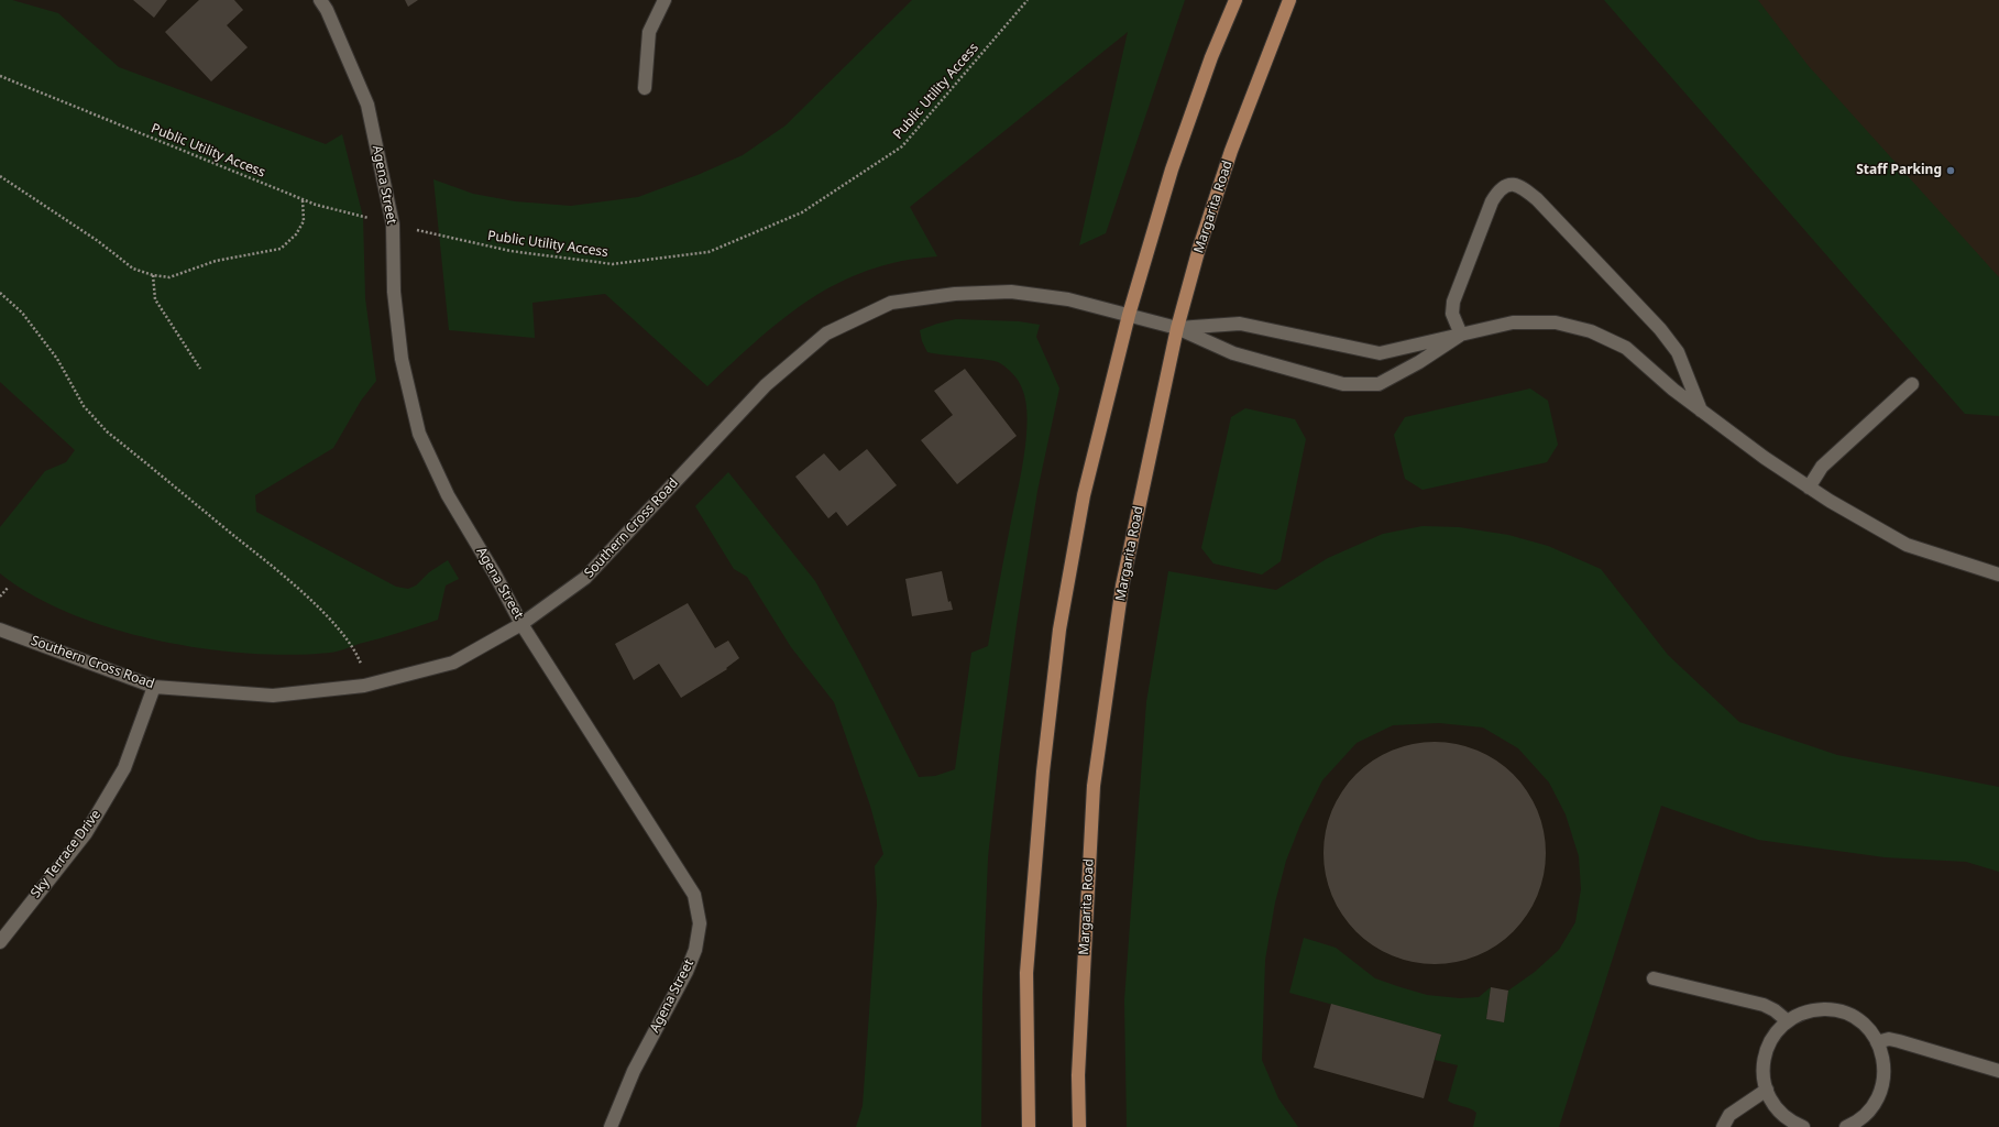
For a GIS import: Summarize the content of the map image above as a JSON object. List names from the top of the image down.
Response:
{
  "streets": {
    "main road": ["Margarita Road"],
    "street": ["Agena Street", "Southern Cross Road", "Sky Terrace Drive"],
    "path": ["Public Utility Access"]
  },
  "crossings": [
    ["Public Utility Access", "Agena Street"],
    ["Agena Street", "Southern Cross Road"],
    ["Margarita Road", "Southern Cross Road"],
    ["Southern Cross Road", "Sky Terrace Drive"]
  ],
  "places": ["Staff Parking"]
}
